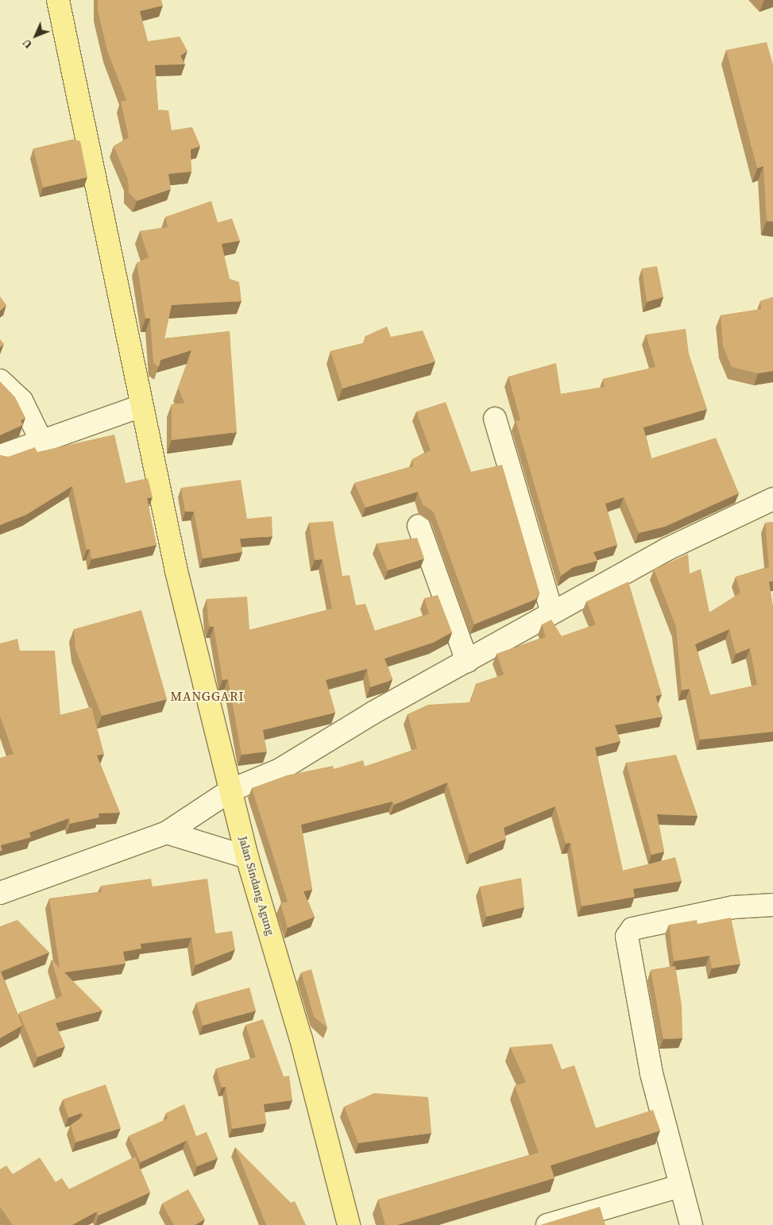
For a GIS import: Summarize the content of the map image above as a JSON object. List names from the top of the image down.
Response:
{
  "streets": {
    "main road": ["Jalan Sindang Agung"]
  },
  "districts": ["MANGGARI"],
  "north": "bottom left"
}
